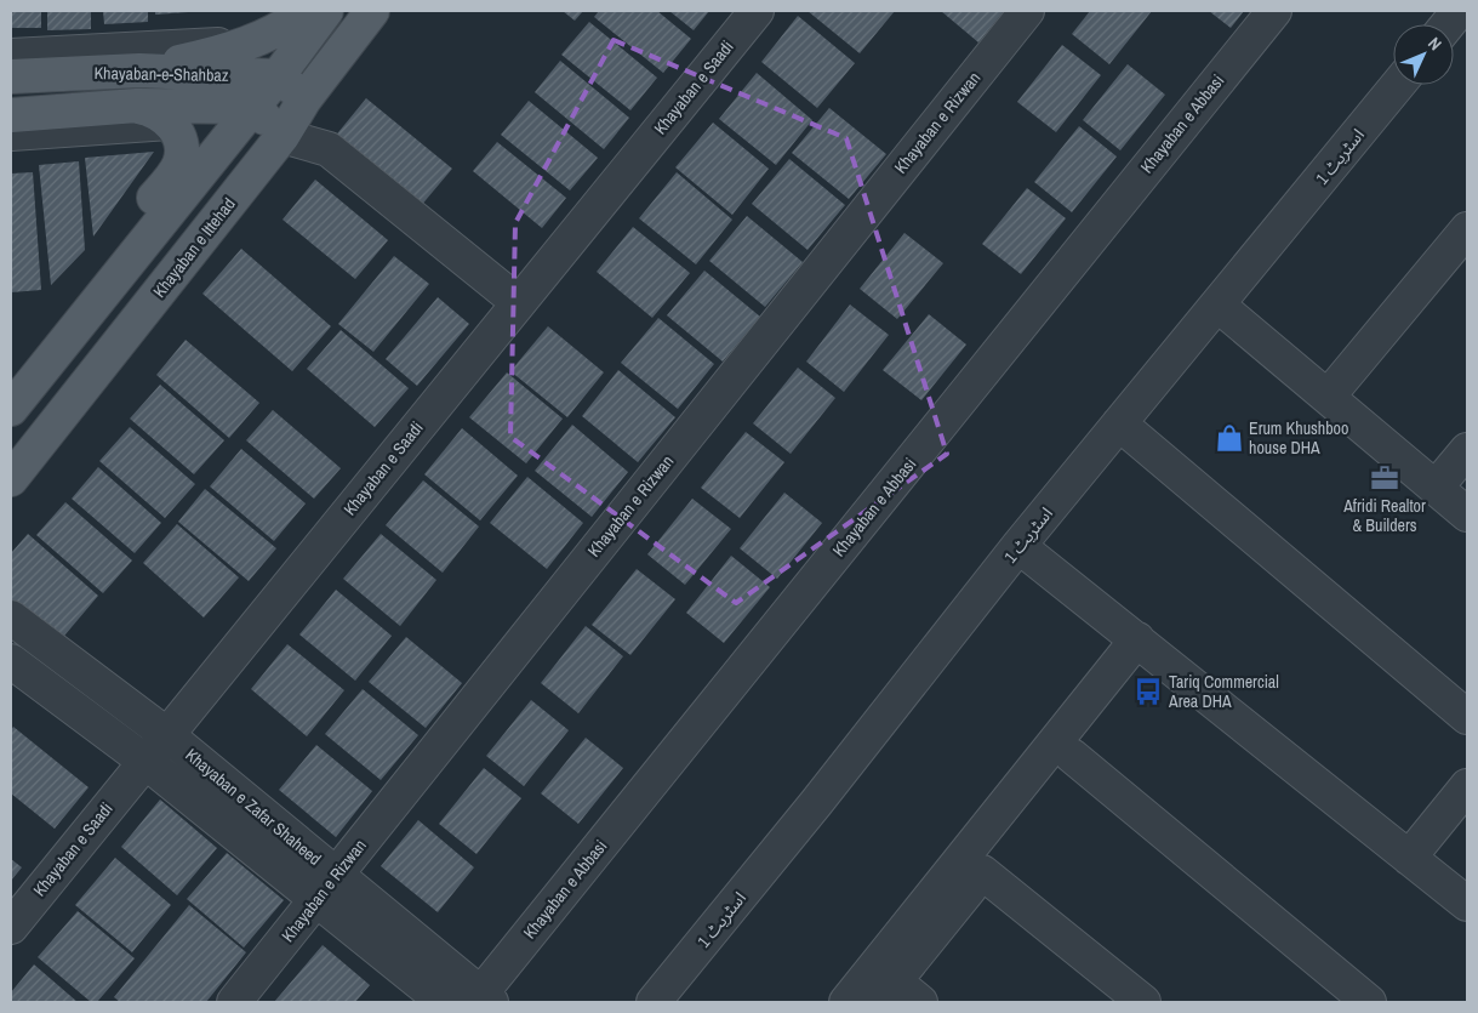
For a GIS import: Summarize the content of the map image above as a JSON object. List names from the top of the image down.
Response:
{
  "streets": {
    "main road": ["Khayaban-e-Shahbaz", "Khayaban e Ittehad"],
    "street": [
      "Khayaban e Saadi",
      "Khayaban e Rizwan",
      "Khayaban e Abbasi",
      "اسٹریٹ 1",
      "Khayaban e Zafar Shaheed"
    ]
  },
  "crossings": [
    ["Khayaban e Saadi", "Khayaban e Zafar Shaheed"],
    ["Khayaban e Rizwan", "Khayaban e Zafar Shaheed"],
    ["Khayaban e Abbasi", "Khayaban e Zafar Shaheed"]
  ],
  "places": {
    "shop": ["Erum Khushboo house DHA"],
    "office": ["Afridi Realtor & Builders"],
    "bus stop": ["Tariq Commercial Area DHA"]
  },
  "north": "top right"
}
